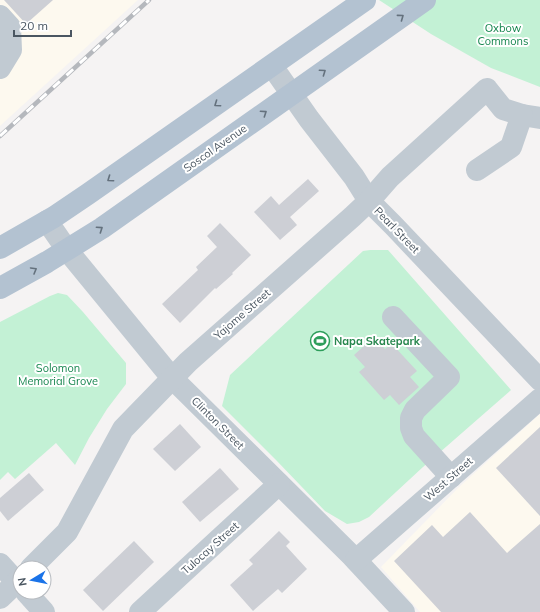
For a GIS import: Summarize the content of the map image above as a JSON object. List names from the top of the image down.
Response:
{
  "streets": {
    "main road": ["Soscol Avenue"],
    "street": [
      "Pearl Street",
      "Yajome Street",
      "Clinton Street",
      "West Street",
      "Tulocay Street"
    ]
  },
  "crossings": [
    ["Soscol Avenue", "Pearl Street"],
    ["Soscol Avenue", "Clinton Street"],
    ["Pearl Street", "Yajome Street"],
    ["Yajome Street", "Clinton Street"],
    ["Clinton Street", "West Street"],
    ["Clinton Street", "Tulocay Street"]
  ],
  "parks": ["Oxbow Commons", "Solomon Memorial Grove"],
  "places": {
    "sports": ["Napa Skatepark"]
  },
  "scale_bar": "20 m",
  "north": "left"
}
